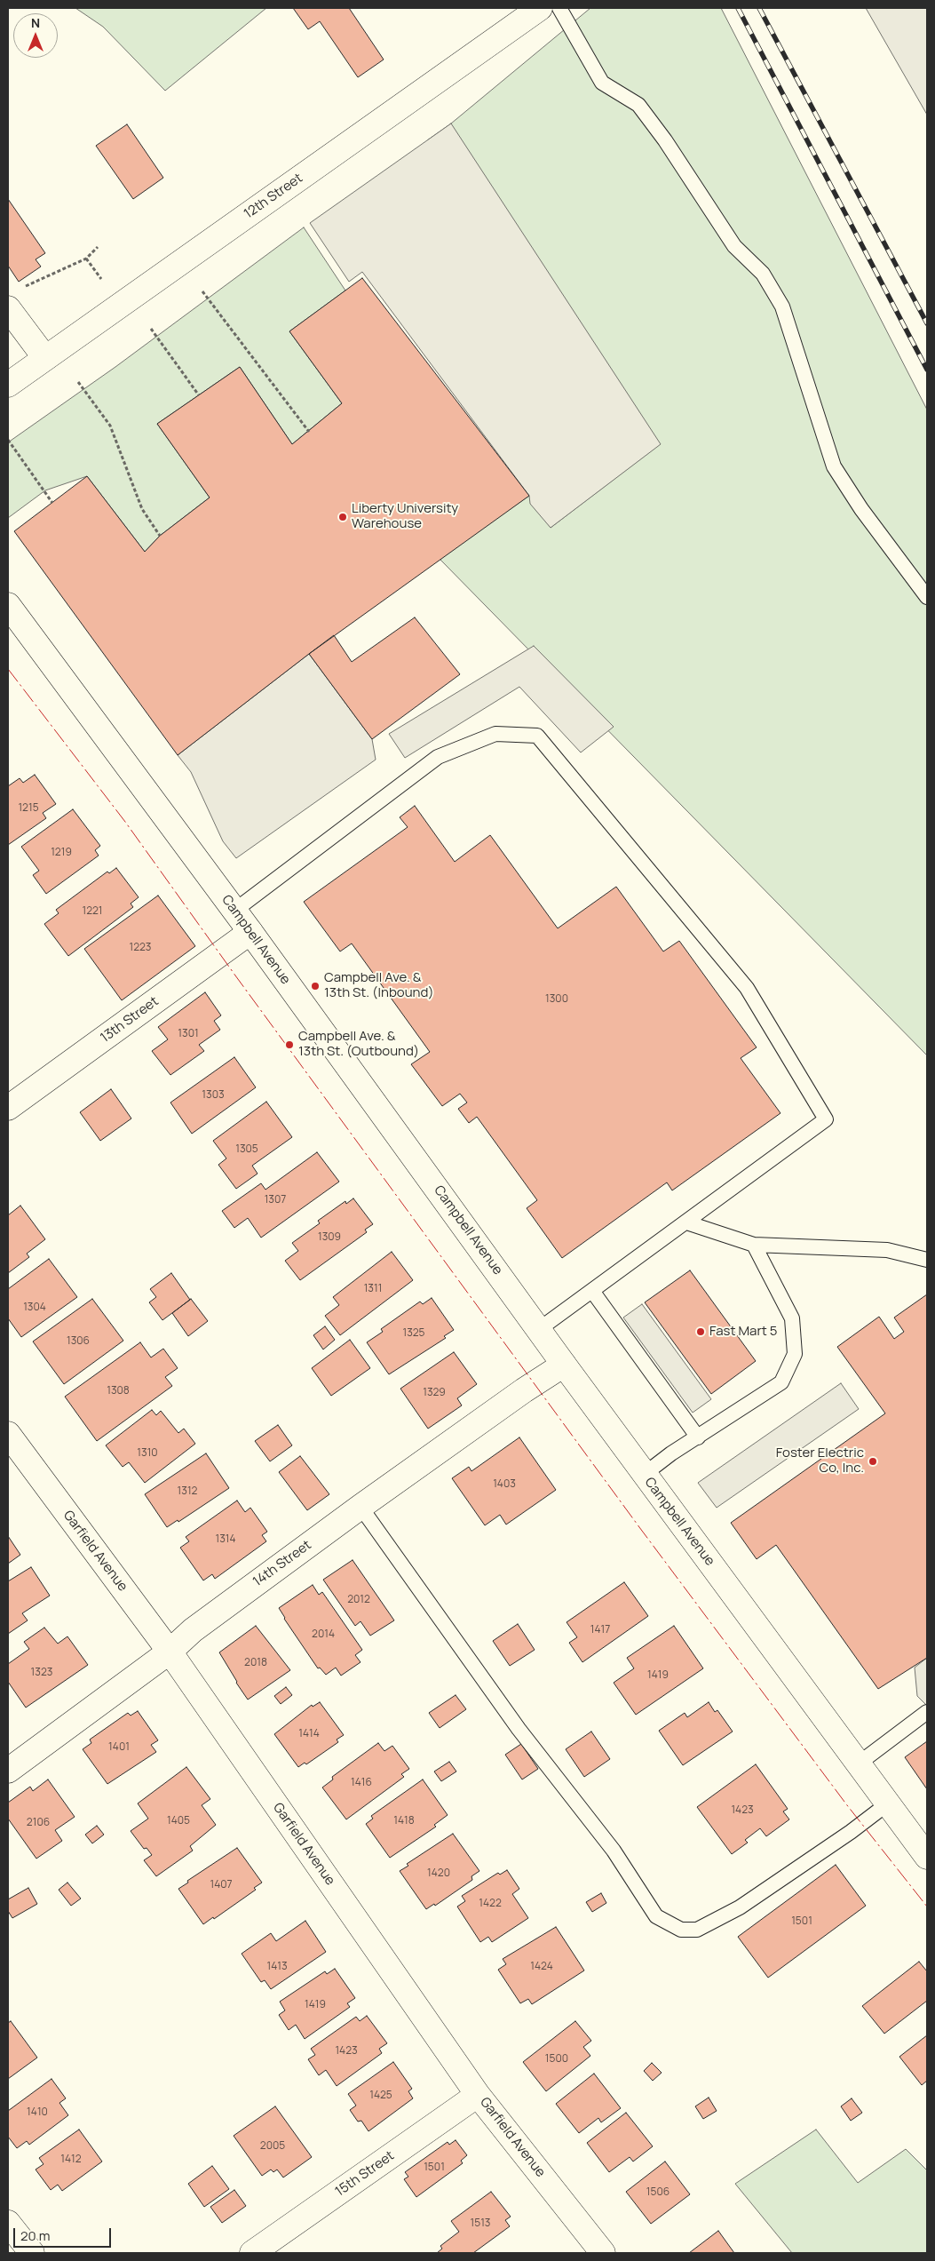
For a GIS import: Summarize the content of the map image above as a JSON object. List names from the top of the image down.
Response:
{
  "streets": {
    "street": [
      "12th Street",
      "Campbell Avenue",
      "13th Street",
      "Garfield Avenue",
      "14th Street",
      "15th Street"
    ]
  },
  "crossings": [
    ["Campbell Avenue", "13th Street"],
    ["Campbell Avenue", "14th Street"],
    ["Garfield Avenue", "14th Street"],
    ["Garfield Avenue", "15th Street"]
  ],
  "places": [
    "Liberty University Warehouse",
    "Campbell Ave. & 13th St. (Inbound)",
    "Campbell Ave. & 13th St. (Outbound)",
    "Fast Mart 5",
    "Foster Electric Co, Inc."
  ],
  "house_numbers": [
    "1215",
    "1219",
    "1221",
    "1223",
    "1300",
    "1301",
    "1303",
    "1305",
    "1307",
    "1309",
    "1311",
    "1304",
    "1325",
    "1306",
    "1308",
    "1329",
    "1310",
    "1403",
    "1312",
    "1314",
    "2012",
    "1417",
    "2014",
    "2018",
    "1323",
    "1419",
    "1414",
    "1401",
    "1416",
    "1423",
    "1405",
    "1418",
    "2106",
    "1420",
    "1407",
    "1422",
    "1501",
    "1413",
    "1424",
    "1419",
    "1423",
    "1500",
    "1425",
    "1410",
    "2005",
    "1412",
    "1501",
    "1506",
    "1513"
  ],
  "scale_bar": "20 m",
  "north": "top"
}
